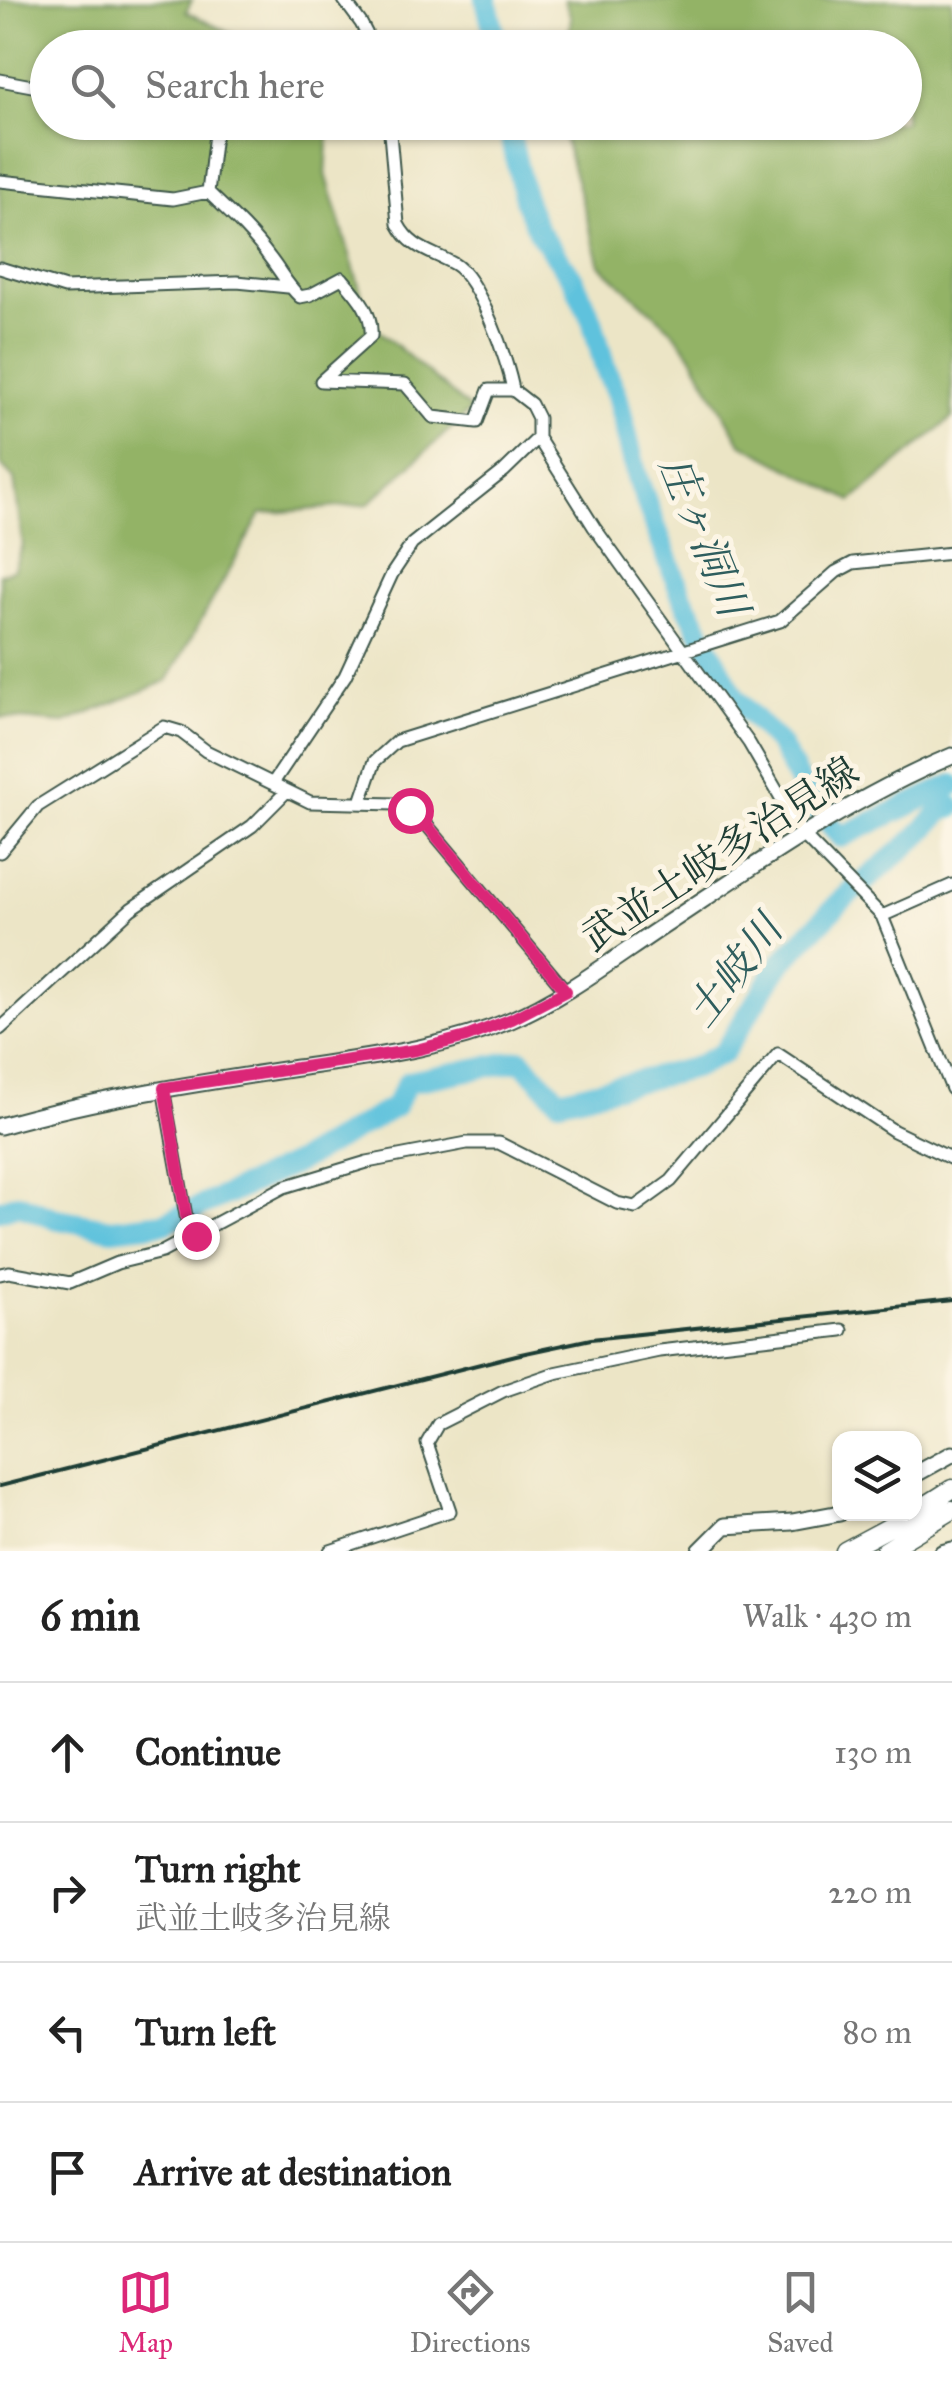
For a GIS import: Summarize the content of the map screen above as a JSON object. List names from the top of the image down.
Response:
{
  "streets": {
    "main road": ["武並土岐多治見線"]
  },
  "water": ["庄ヶ洞川", "土岐川"],
  "page": {
    "search": "Search here",
    "heading": ["6 min", "Walk · 430 m"],
    "list": [
      ["Continue", "130 m"],
      ["Turn right", "武並土岐多治見線", "220 m"],
      ["Turn left", "80 m"],
      "Arrive at destination"
    ],
    "nav": ["Map", "Directions", "Saved"]
  }
}
